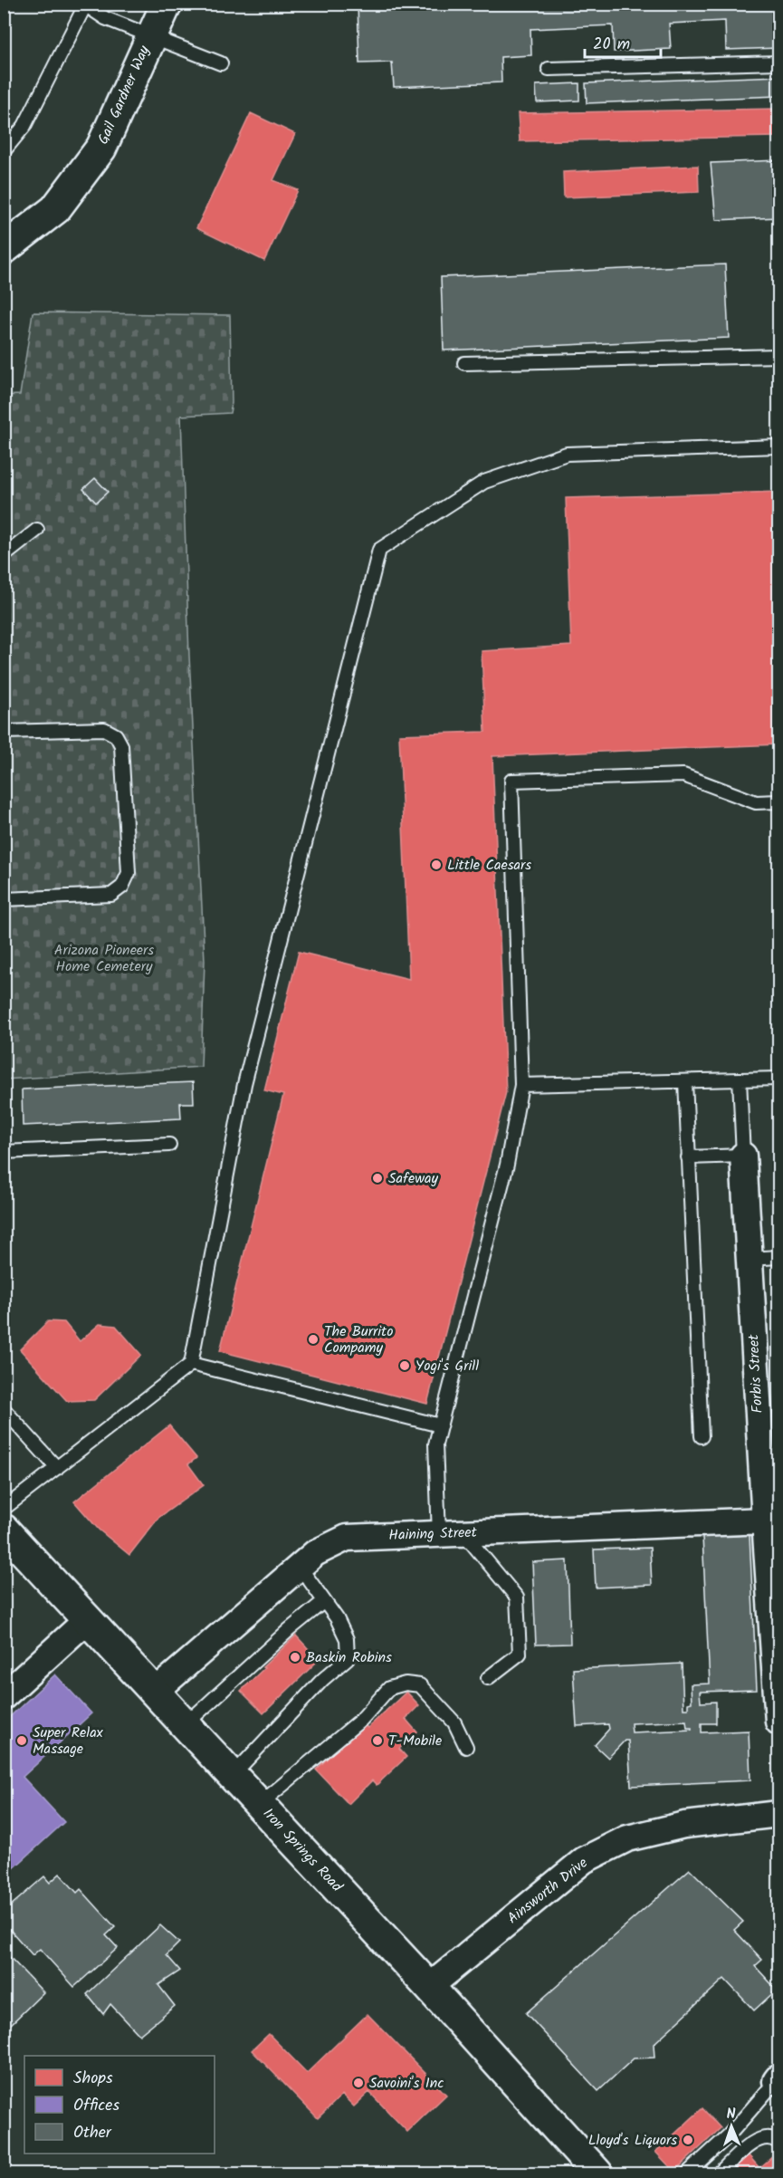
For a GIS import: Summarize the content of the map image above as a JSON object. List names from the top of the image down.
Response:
{
  "streets": {
    "main road": ["Gail Gardner Way", "Iron Springs Road"],
    "street": ["Forbis Street", "Haining Street", "Ainsworth Drive"]
  },
  "crossings": [
    ["Forbis Street", "Haining Street"],
    ["Haining Street", "Iron Springs Road"],
    ["Iron Springs Road", "Ainsworth Drive"]
  ],
  "parks": ["Arizona Pioneers Home Cemetery"],
  "places": [
    "Little Caesars",
    "Safeway",
    "The Burrito Compamy",
    "Yogi's Grill",
    "Baskin Robins",
    "Super Relax Massage",
    "T-Mobile",
    "Savoini's Inc",
    "Lloyd's Liquors"
  ],
  "legend": ["Shops", "Offices", "Other"],
  "scale_bar": "20 m",
  "north": "top"
}
